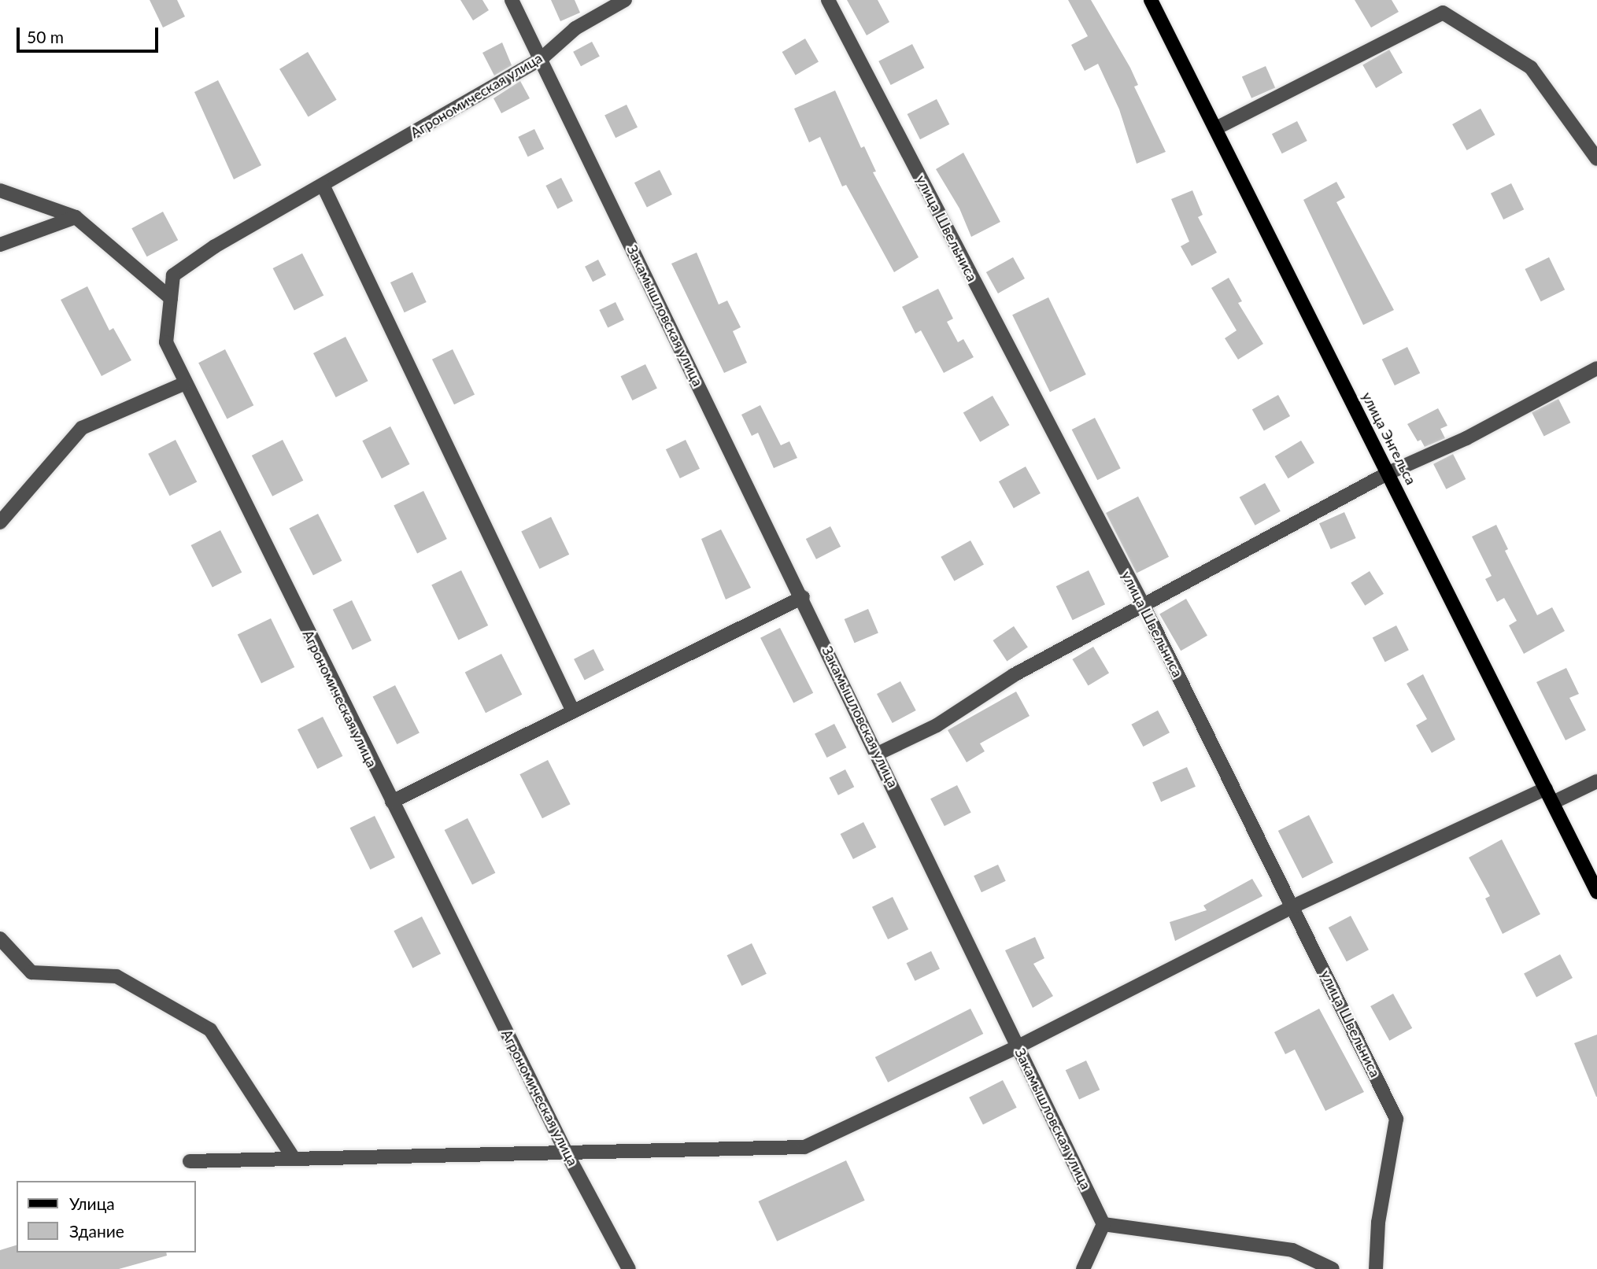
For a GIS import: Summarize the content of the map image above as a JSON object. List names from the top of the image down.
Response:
{
  "streets": {
    "main road": ["улица Энгельса"],
    "street": ["Агрономическая улица", "улица Швельниса", "Закамышловская улица"]
  },
  "crossings": [
    ["Агрономическая улица", "Закамышловская улица"]
  ],
  "legend": ["Улица", "Здание"],
  "scale_bar": "50 m"
}
